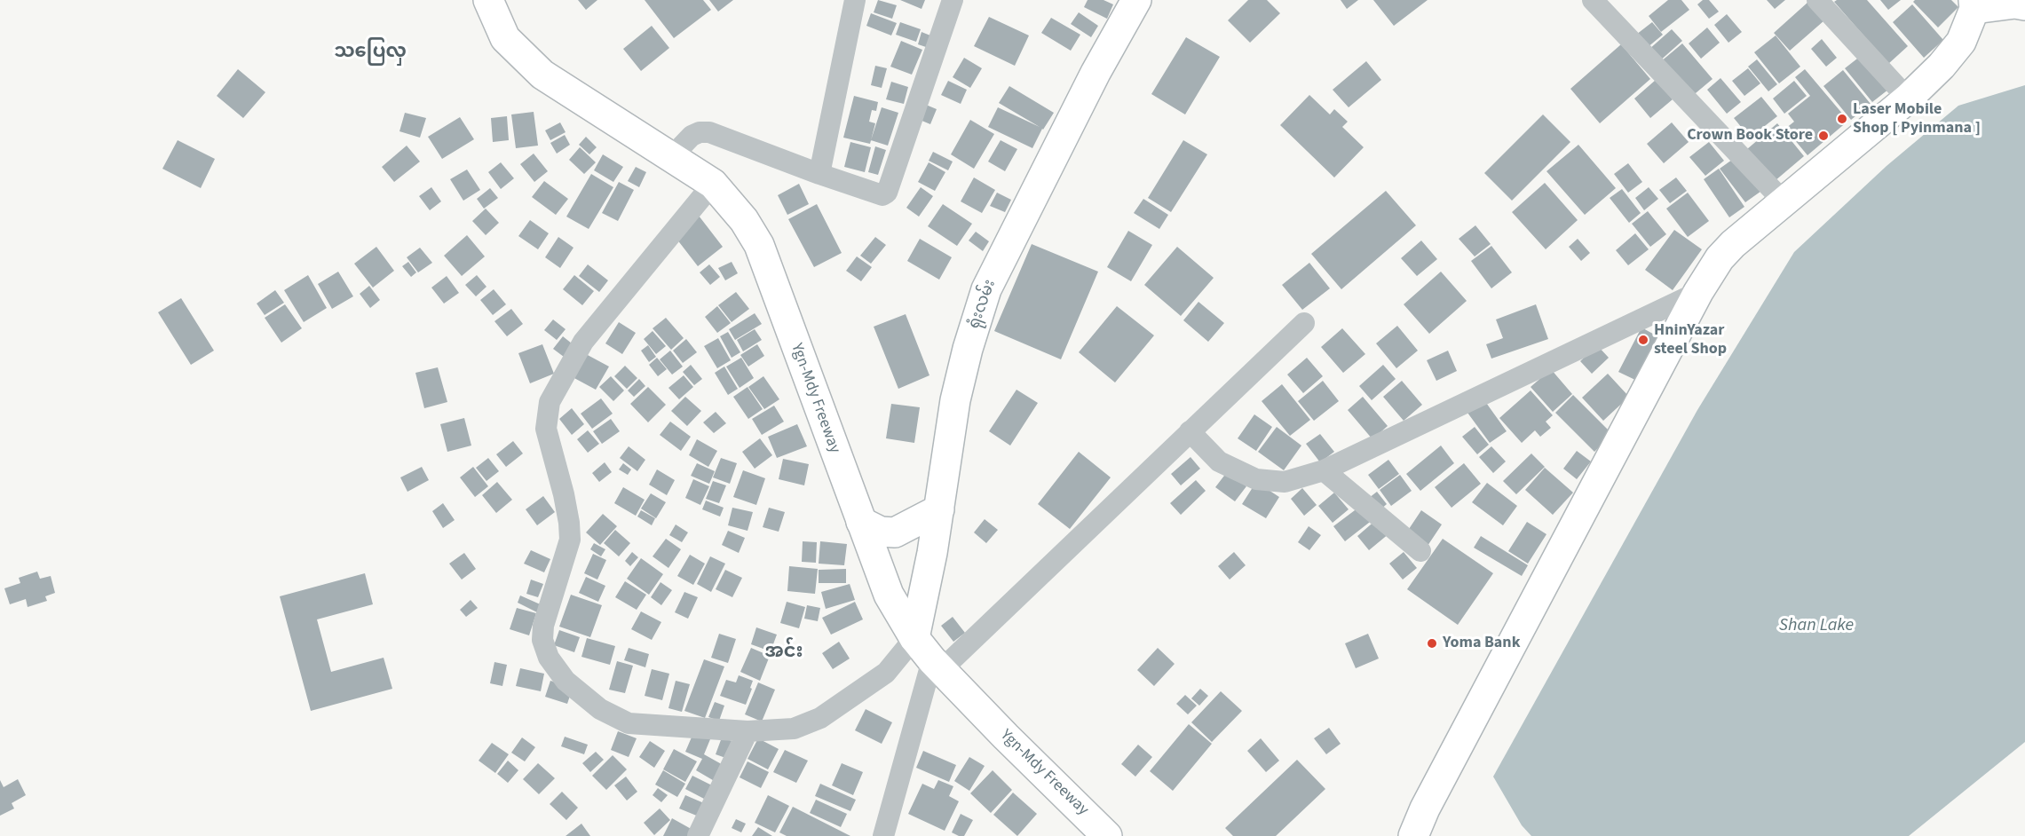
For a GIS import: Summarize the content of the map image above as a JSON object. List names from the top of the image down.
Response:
{
  "streets": {
    "main road": ["ရုံးလမ်း", "Ygn-Mdy Freeway"]
  },
  "crossings": [
    ["ရုံးလမ်း", "Ygn-Mdy Freeway"]
  ],
  "districts": ["သပြေလှ", "အင်း"],
  "water": ["Shan Lake"],
  "places": [
    "Laser Mobile Shop [ Pyinmana ]",
    "Crown Book Store",
    "HninYazar steel Shop",
    "Yoma Bank"
  ]
}
